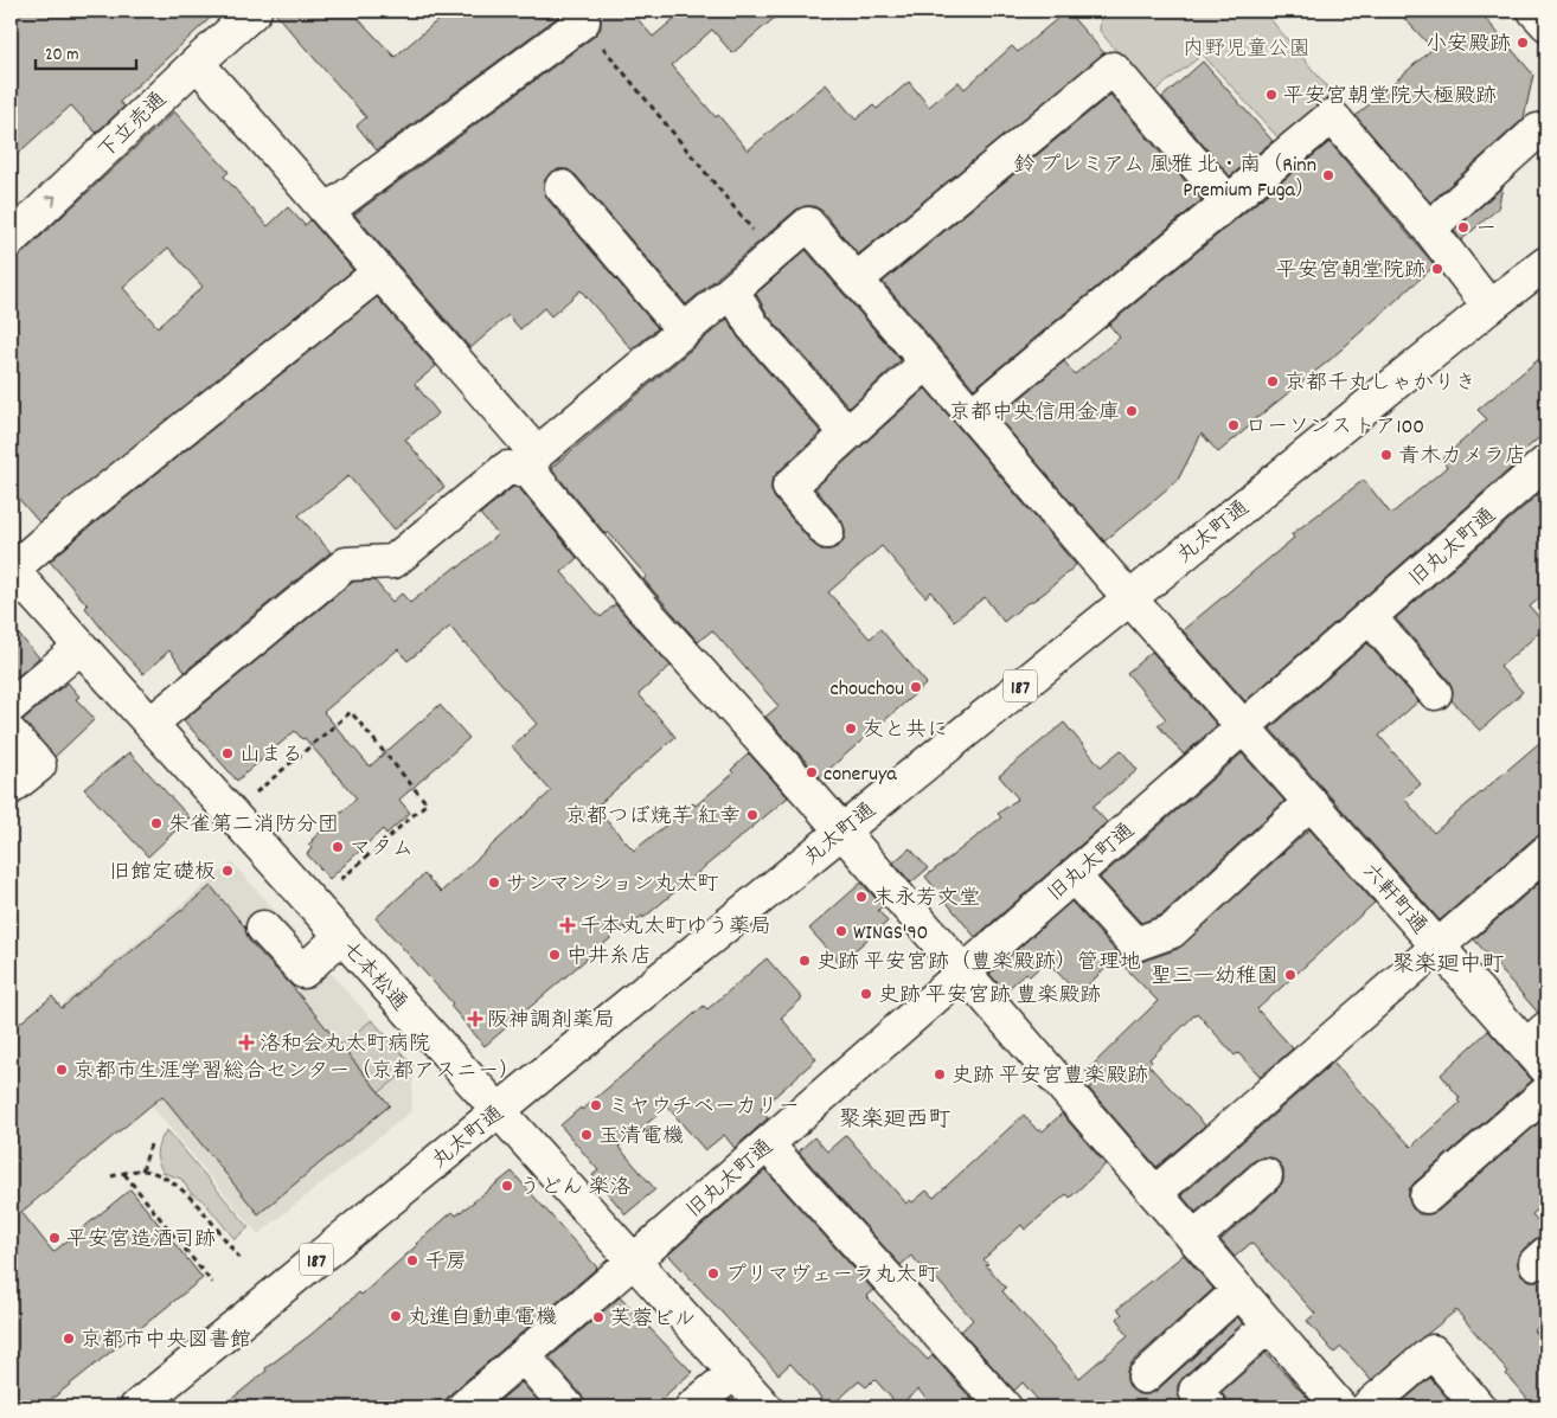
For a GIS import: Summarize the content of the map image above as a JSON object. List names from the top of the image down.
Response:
{
  "streets": {
    "street": [
      "下立売通",
      "丸太町通",
      "旧丸太町通",
      "187",
      "六軒町通",
      "七本松通"
    ]
  },
  "crossings": [
    ["丸太町通", "六軒町通"],
    ["丸太町通", "七本松通"],
    ["旧丸太町通", "六軒町通"],
    ["旧丸太町通", "七本松通"]
  ],
  "districts": ["聚楽廻中町", "聚楽廻西町"],
  "parks": ["内野児童公園"],
  "places": {
    "other": [
      "小安殿跡",
      "平安宮朝堂院大極殿跡",
      "鈴 プレミアム 風雅 北・南（Rinn Premium Fuga）",
      "ー",
      "平安宮朝堂院跡",
      "京都千丸しゃかりき",
      "京都中央信用金庫",
      "ローソンストア100",
      "青木カメラ店",
      "chouchou",
      "友と共に",
      "山まる",
      "coneruya",
      "京都つぼ焼芋 紅幸",
      "朱雀第二消防分団",
      "マタム",
      "旧館定礎板",
      "サンマンション丸太町",
      "末永芳文堂",
      "WINGS'90",
      "中井糸店",
      "史跡 平安宮跡（豊楽殿跡）管理地",
      "聖三一幼稚園",
      "史跡 平安宮跡 豊楽殿跡",
      "京都市生涯学習総合センター（京都アスニー）",
      "史跡 平安宮豊楽殿跡",
      "ミヤウチベーカリー",
      "玉清電機",
      "うどん 楽洛",
      "平安宮造酒司跡",
      "千房",
      "プリマヴェーラ丸太町",
      "丸進自動車電機",
      "芙蓉ビル",
      "京都市中央図書館"
    ],
    "health": ["千本丸太町ゆう薬局", "阪神調剤薬局", "洛和会丸太町病院"]
  },
  "scale_bar": "20 m"
}
